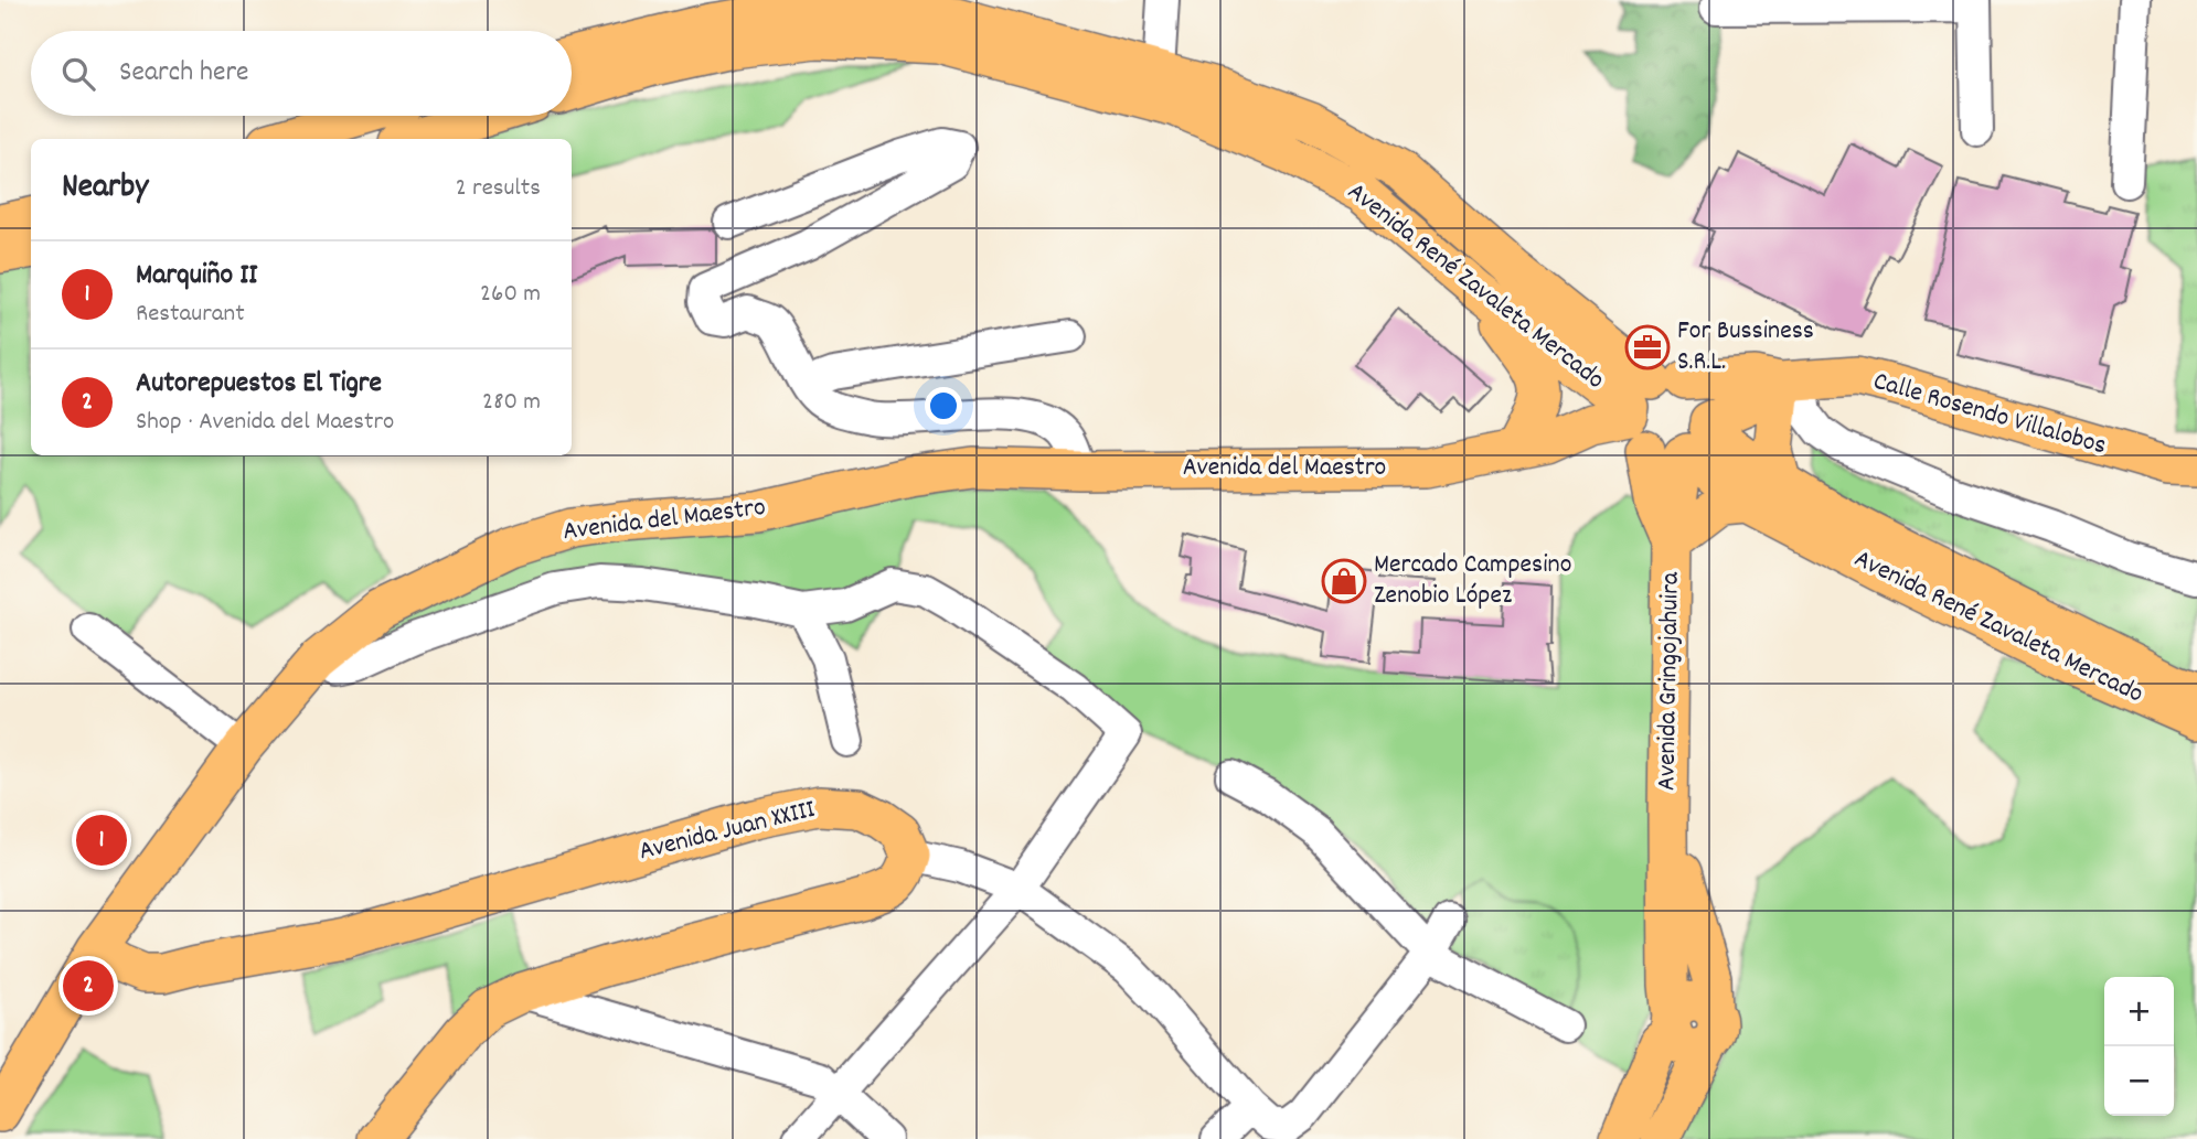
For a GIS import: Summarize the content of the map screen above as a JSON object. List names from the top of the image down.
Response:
{
  "streets": {
    "main road": [
      "Avenida René Zavaleta Mercado",
      "Calle Rosendo Villalobos",
      "Avenida del Maestro",
      "Avenida Gringojahuira",
      "Avenida Juan XXIII"
    ]
  },
  "crossings": [
    ["Avenida René Zavaleta Mercado", "Calle Rosendo Villalobos"],
    ["Avenida René Zavaleta Mercado", "Avenida del Maestro"],
    ["Avenida René Zavaleta Mercado", "Avenida Gringojahuira"],
    ["Calle Rosendo Villalobos", "Avenida del Maestro"],
    ["Calle Rosendo Villalobos", "Avenida Gringojahuira"],
    ["Avenida del Maestro", "Avenida Gringojahuira"],
    ["Avenida del Maestro", "Avenida Juan XXIII"]
  ],
  "places": {
    "office": ["For Bussiness S.R.L."],
    "shop": ["Mercado Campesino Zenobio López"]
  },
  "page": {
    "search": "Search here",
    "heading": ["Nearby", "2 results"],
    "list": [
      {
        "mark": "1",
        "name": "Marquiño II",
        "note": "Restaurant",
        "value": "260 m"
      },
      {
        "mark": "2",
        "name": "Autorepuestos El Tigre",
        "note": "Shop · Avenida del Maestro",
        "value": "280 m"
      }
    ],
    "pins": ["1", "2"],
    "map_buttons": ["+", "−"]
  }
}
